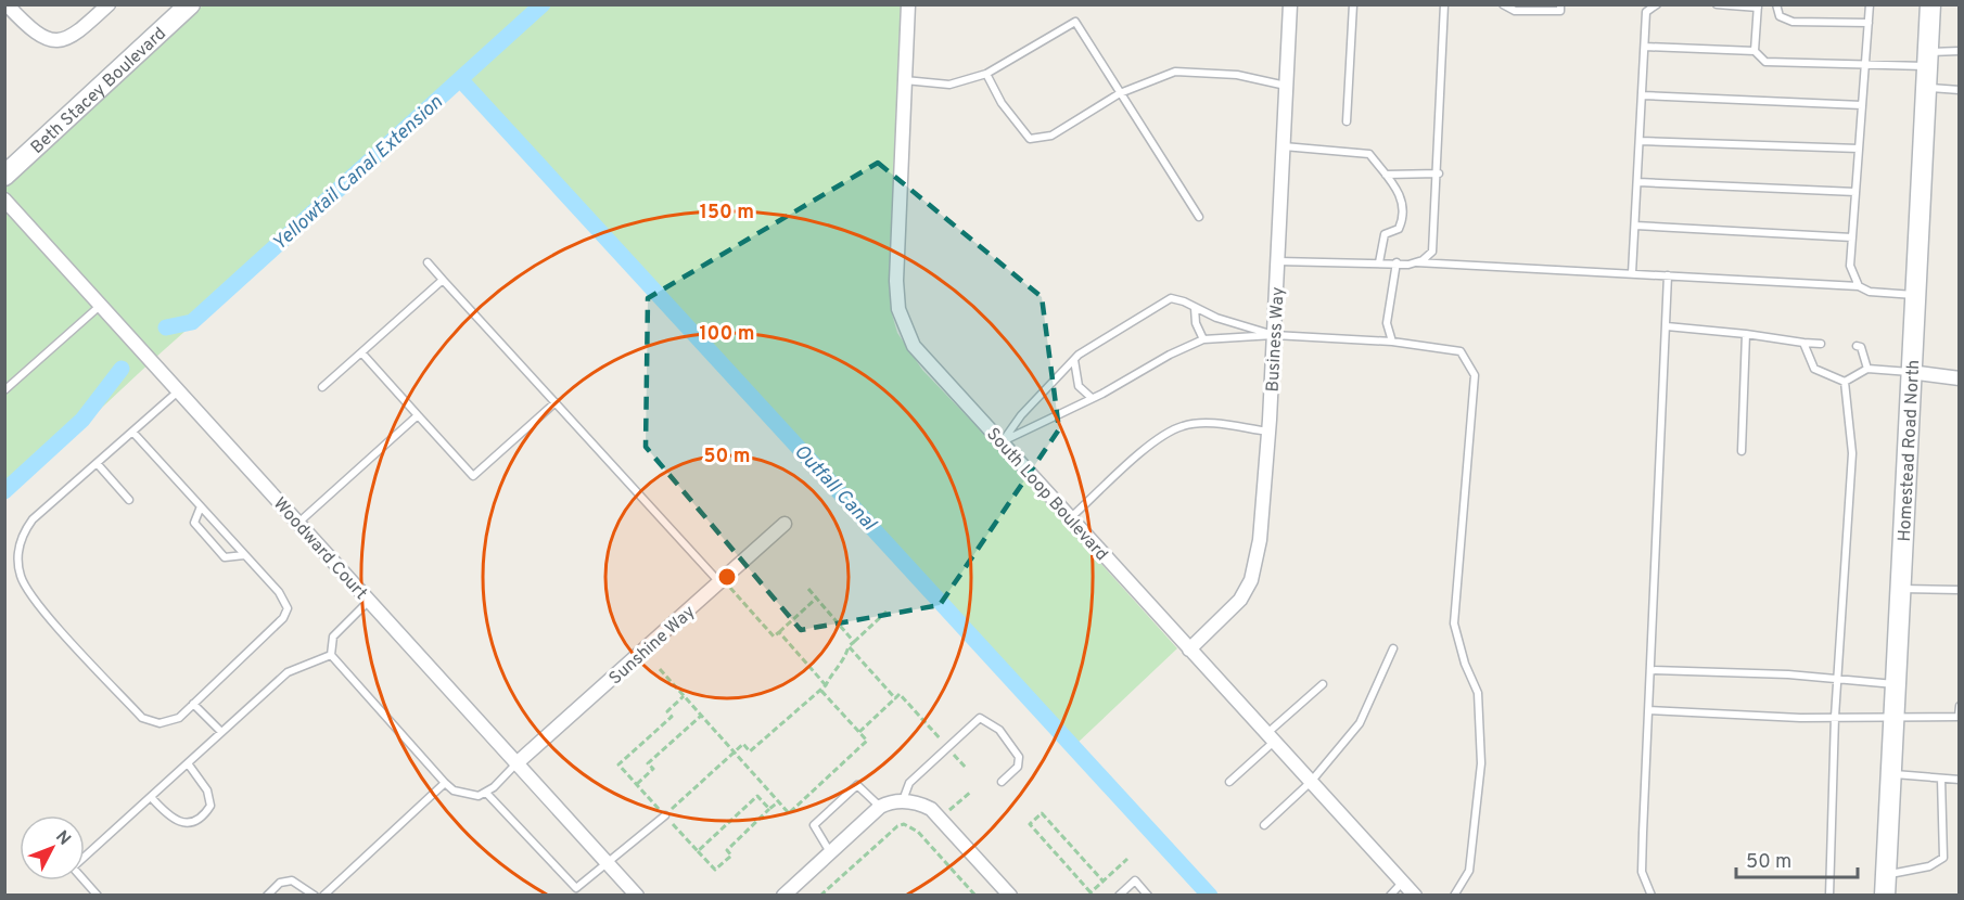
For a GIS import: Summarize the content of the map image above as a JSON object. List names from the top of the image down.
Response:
{
  "streets": {
    "main road": ["Beth Stacey Boulevard", "Homestead Road North"],
    "street": [
      "Business Way",
      "South Loop Boulevard",
      "Woodward Court",
      "Sunshine Way"
    ]
  },
  "crossings": [
    ["Business Way", "South Loop Boulevard"],
    ["Woodward Court", "Sunshine Way"]
  ],
  "water": ["Yellowtail Canal Extension", "Outfall Canal"],
  "scale_bar": "50 m",
  "north": "top right",
  "rings": ["150 m", "100 m", "50 m"]
}
